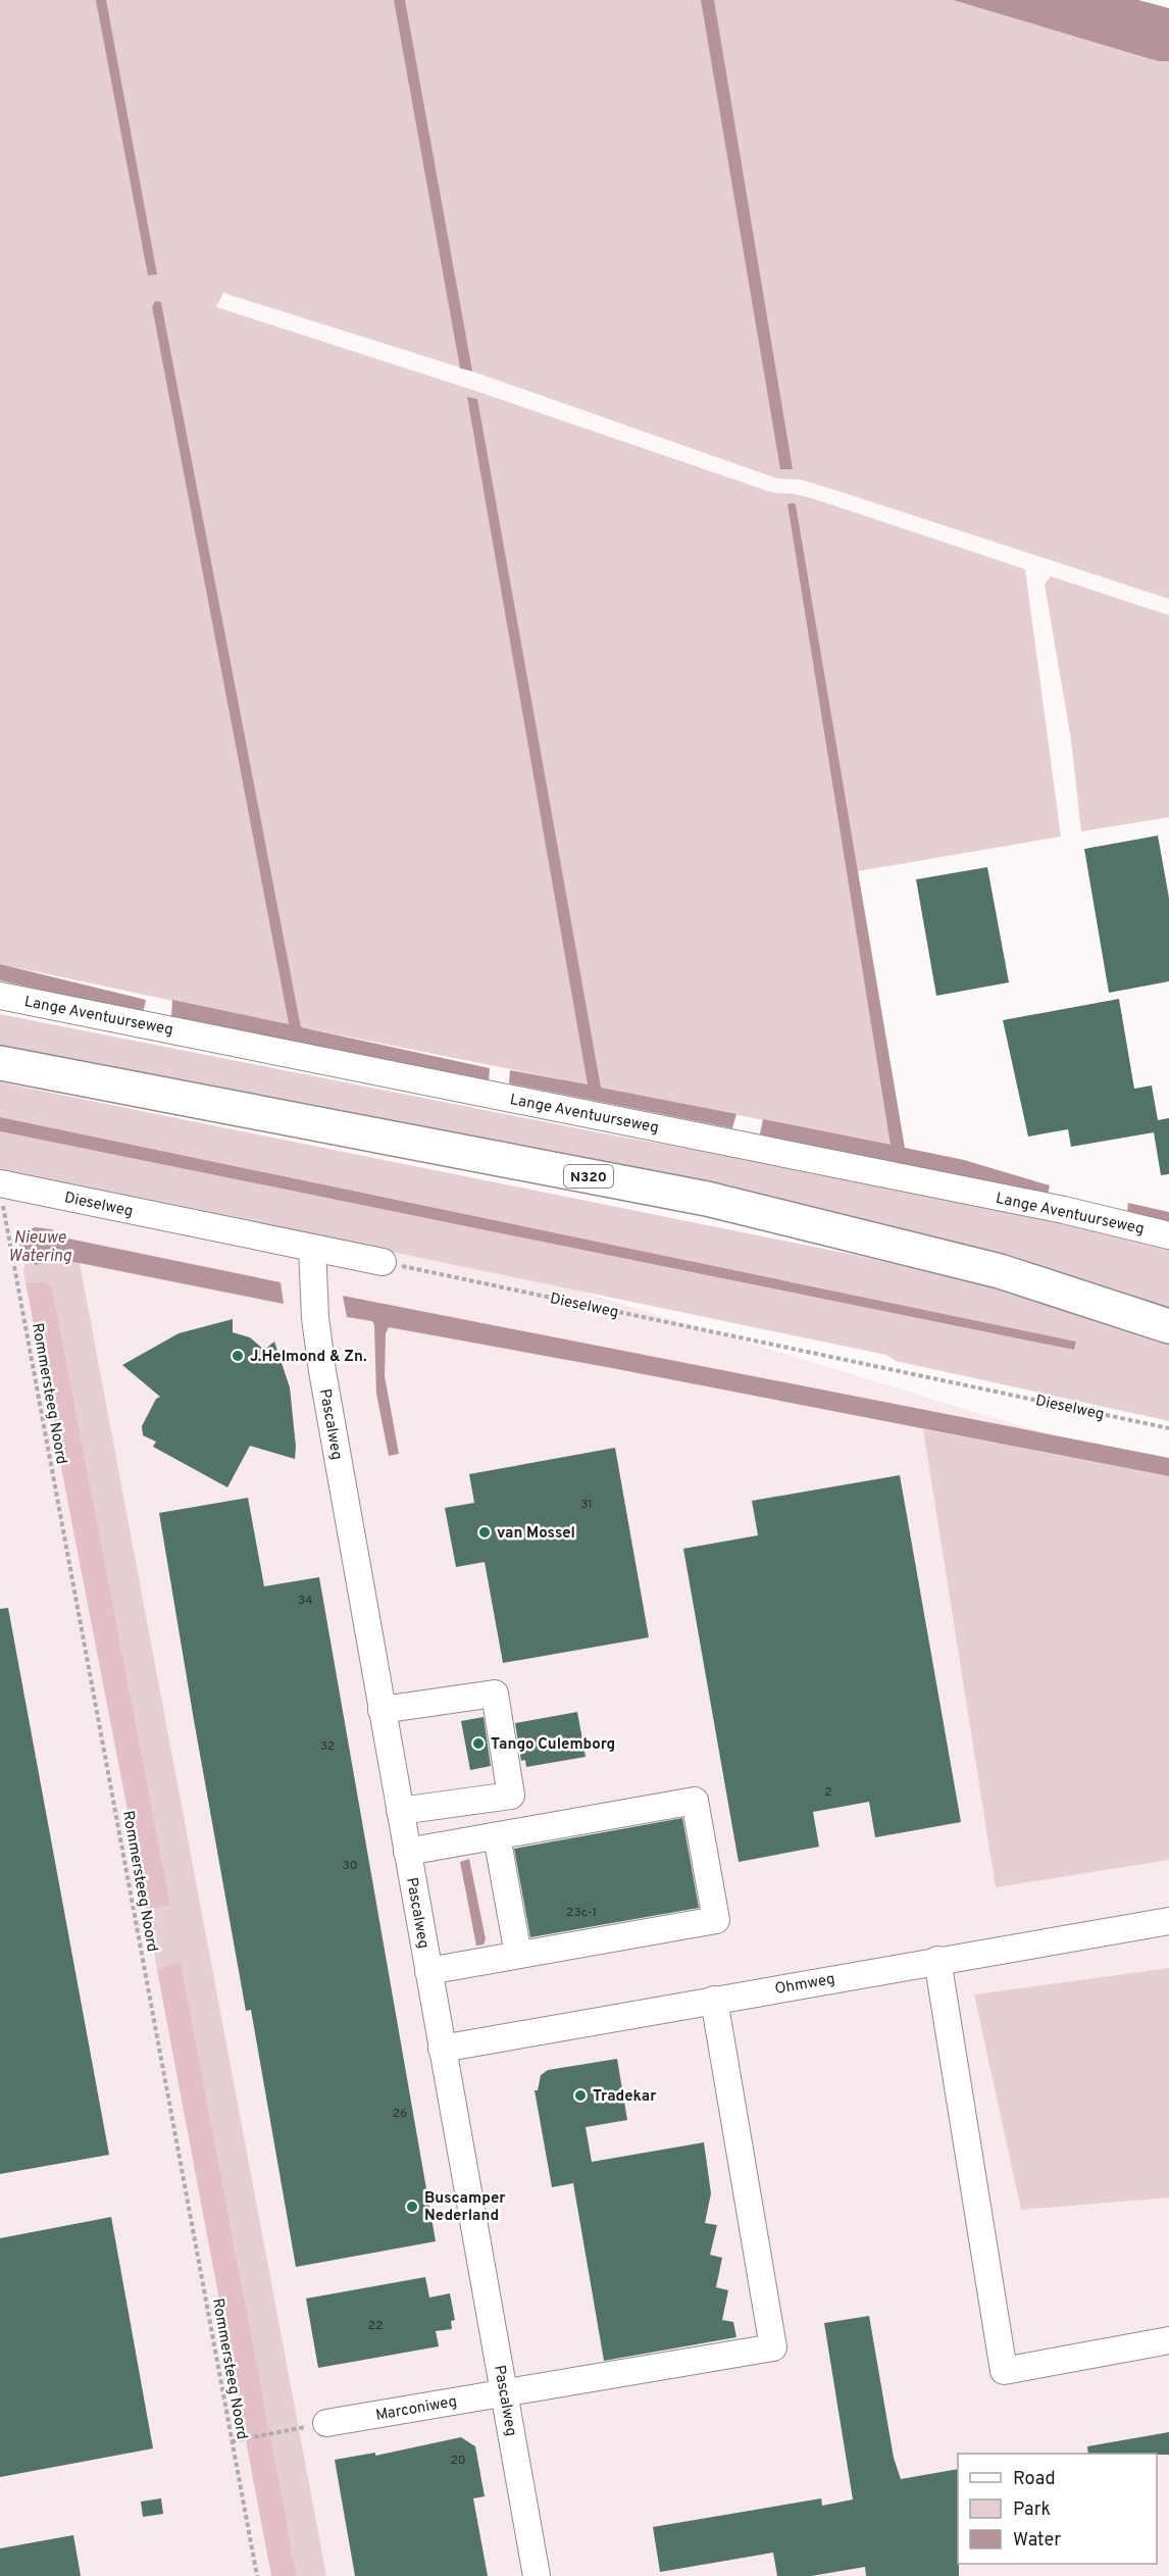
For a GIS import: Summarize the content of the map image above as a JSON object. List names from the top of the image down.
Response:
{
  "streets": {
    "main road": ["N320"],
    "street": [
      "Lange Aventuurseweg",
      "Dieselweg",
      "Pascalweg",
      "Ohmweg",
      "Marconiweg"
    ],
    "path": ["Rommersteeg Noord"]
  },
  "crossings": [
    ["Dieselweg", "Rommersteeg Noord"],
    ["Dieselweg", "Pascalweg"],
    ["Pascalweg", "Ohmweg"],
    ["Pascalweg", "Marconiweg"],
    ["Ohmweg", "Marconiweg"]
  ],
  "water": ["Nieuwe Watering"],
  "places": [
    "J.Helmond & Zn.",
    "van Mossel",
    "Tango Culemborg",
    "Tradekar",
    "Buscamper Nederland"
  ],
  "house_numbers": [
    "31",
    "34",
    "32",
    "2",
    "30",
    "23c-1",
    "26",
    "22",
    "20"
  ],
  "legend": ["Road", "Park", "Water"]
}
